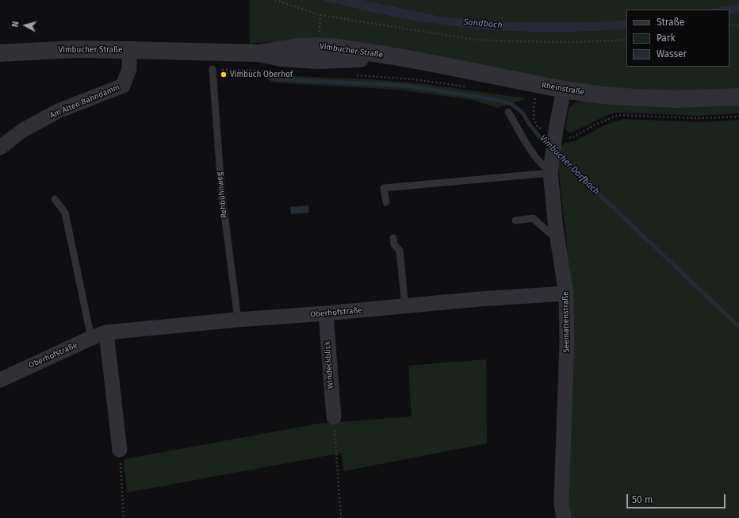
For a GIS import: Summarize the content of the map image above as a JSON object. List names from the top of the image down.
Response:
{
  "streets": {
    "street": [
      "Vimbucher Straße",
      "Rheinstraße",
      "Am Alten Bahndamm",
      "Oberhofstraße",
      "Seemattenstraße",
      "Windeckblick"
    ],
    "lane": ["Rehbühnweg"]
  },
  "crossings": [
    ["Vimbucher Straße", "Rheinstraße"],
    ["Vimbucher Straße", "Am Alten Bahndamm"],
    ["Rheinstraße", "Seemattenstraße"],
    ["Rehbühnweg", "Oberhofstraße"],
    ["Oberhofstraße", "Seemattenstraße"],
    ["Oberhofstraße", "Windeckblick"]
  ],
  "water": ["Sandbach", "Vimbucher Dorfbach"],
  "places": ["Vimbuch Oberhof"],
  "legend": ["Straße", "Park", "Wasser"],
  "scale_bar": "50 m",
  "north": "left"
}
